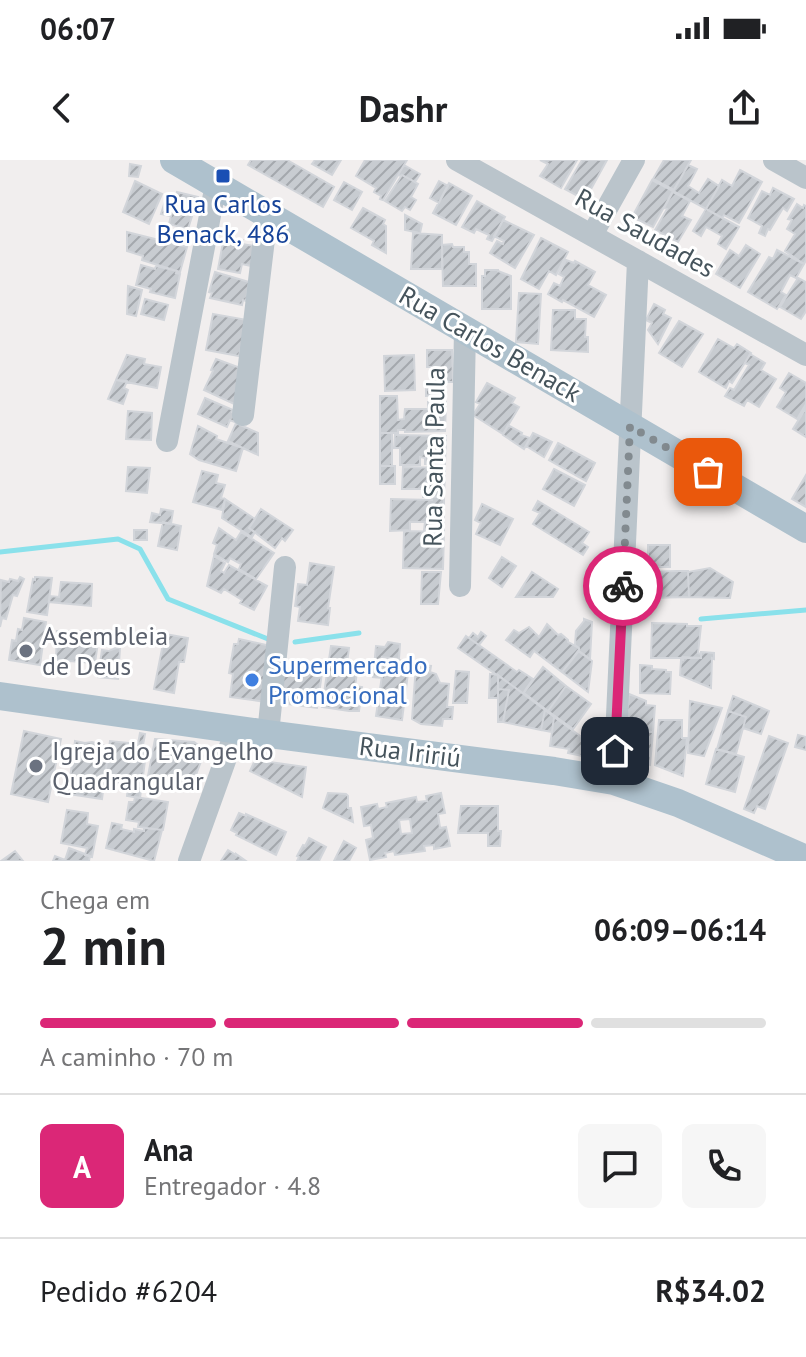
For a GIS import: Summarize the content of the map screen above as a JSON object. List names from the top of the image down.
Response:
{
  "streets": {
    "main road": ["Rua Carlos Benack", "Rua Iririú"],
    "street": ["Rua Saudades", "Rua Santa Paula"]
  },
  "crossings": [
    ["Rua Carlos Benack", "Rua Santa Paula"]
  ],
  "places": {
    "transit": ["Rua Carlos Benack, 486"],
    "other": ["Assembleia de Deus", "Supermercado Promocional", "Igreja do Evangelho Quadrangular"]
  },
  "page": {
    "status": "06:07",
    "header": "Dashr",
    "heading": ["2 min", "Chega em", "06:09–06:14"],
    "panel": [
      "Ana",
      "Entregador · 4.8",
      "Pedido #6204",
      "R$34.02"
    ],
    "bar": "A caminho · 70 m",
    "round": "A"
  }
}
